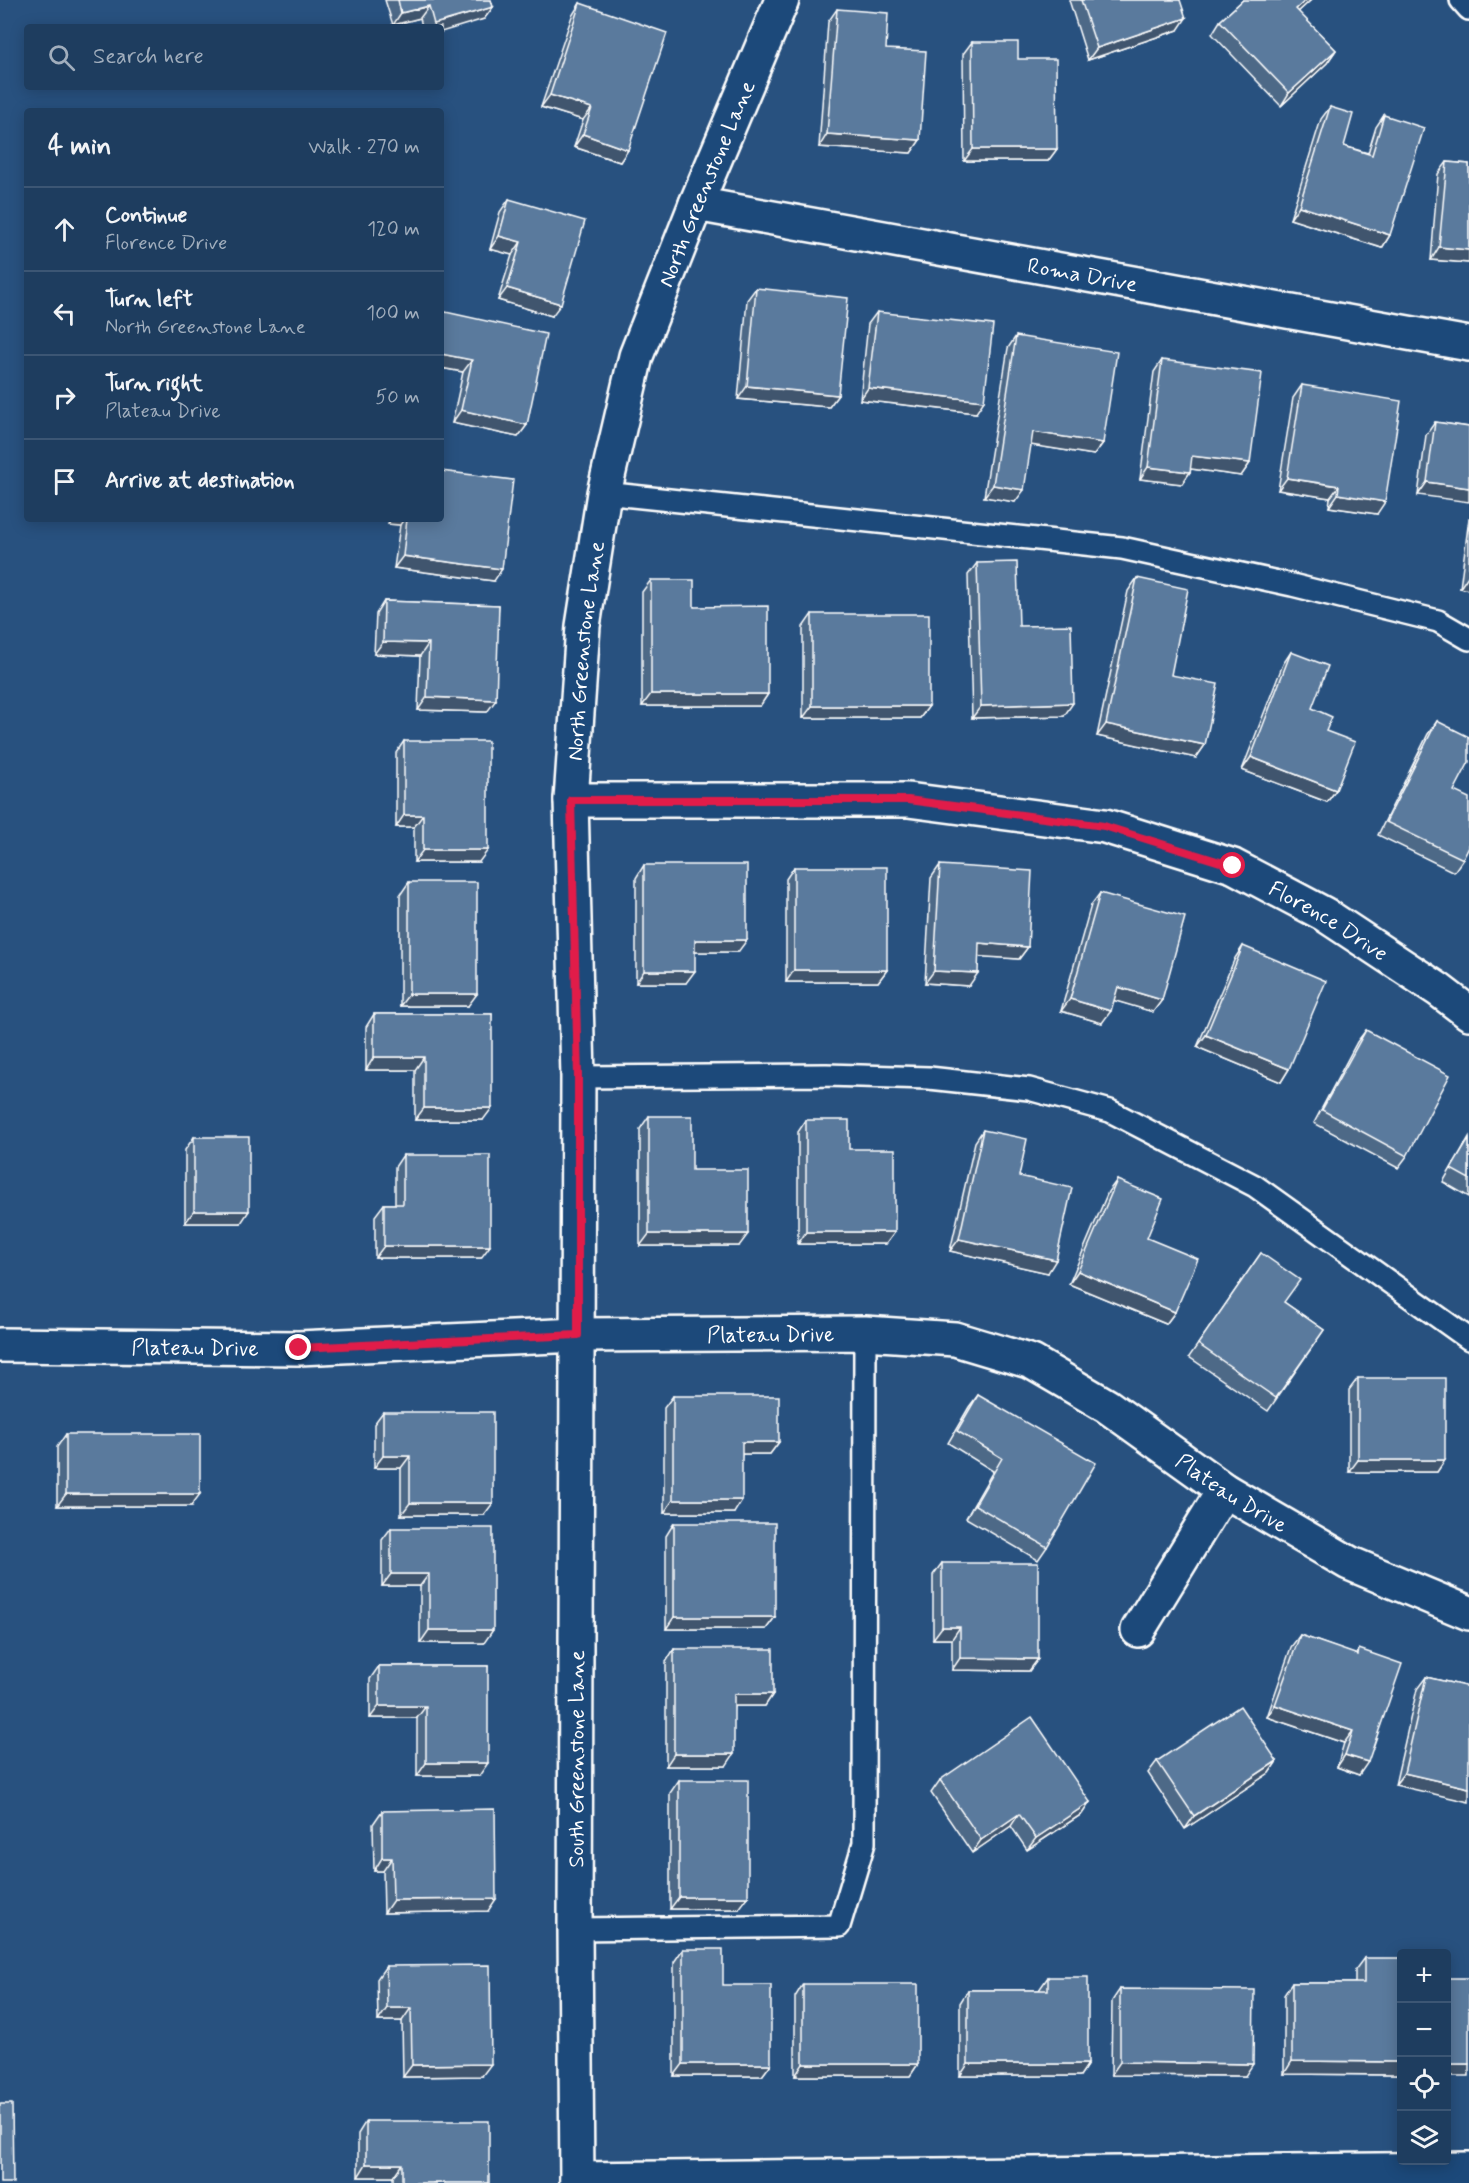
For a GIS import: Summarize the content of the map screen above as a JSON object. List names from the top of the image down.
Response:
{
  "streets": {
    "street": [
      "North Greenstone Lane",
      "Roma Drive",
      "Florence Drive",
      "Plateau Drive",
      "South Greenstone Lane"
    ]
  },
  "crossings": [
    ["North Greenstone Lane", "Roma Drive"],
    ["North Greenstone Lane", "Florence Drive"],
    ["North Greenstone Lane", "Plateau Drive"],
    ["North Greenstone Lane", "South Greenstone Lane"],
    ["Plateau Drive", "South Greenstone Lane"]
  ],
  "page": {
    "search": "Search here",
    "heading": ["4 min", "Walk · 270 m"],
    "list": [
      ["Continue", "Florence Drive", "120 m"],
      ["Turn left", "North Greenstone Lane", "100 m"],
      ["Turn right", "Plateau Drive", "50 m"],
      "Arrive at destination"
    ],
    "map_buttons": ["+", "−"]
  }
}
